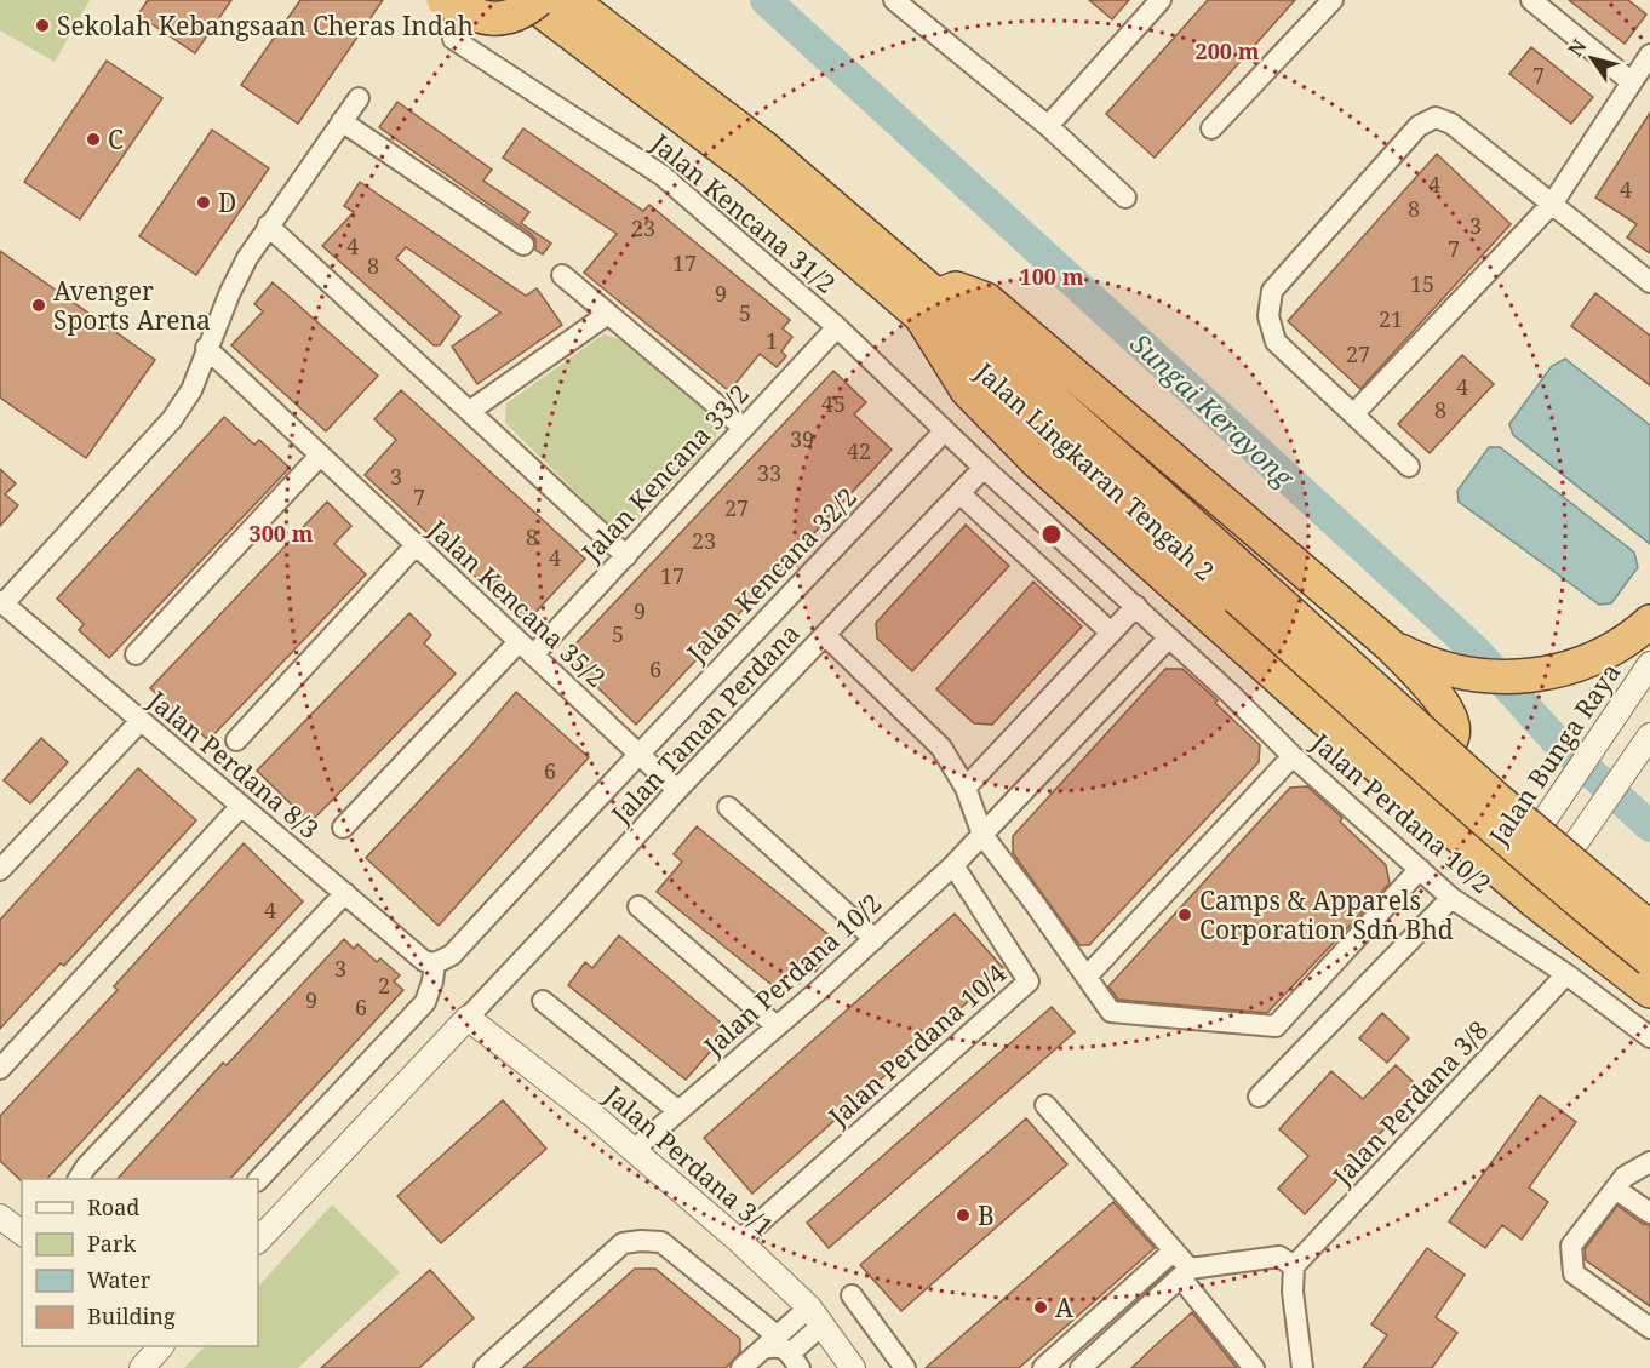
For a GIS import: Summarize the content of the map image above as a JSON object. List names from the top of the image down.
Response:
{
  "streets": {
    "highway": ["Jalan Lingkaran Tengah 2"],
    "street": [
      "Jalan Kencana 31/2",
      "Jalan Kencana 33/2",
      "Jalan Kencana 32/2",
      "Jalan Kencana 35/2",
      "Jalan Taman Perdana",
      "Jalan Bunga Raya",
      "Jalan Perdana 8/3",
      "Jalan Perdana 10/2",
      "Jalan Perdana 10/4",
      "Jalan Perdana 3/8",
      "Jalan Perdana 3/1"
    ]
  },
  "crossings": [
    ["Jalan Kencana 31/2", "Jalan Kencana 33/2"],
    ["Jalan Kencana 31/2", "Jalan Kencana 32/2"],
    ["Jalan Kencana 31/2", "Jalan Perdana 10/2"],
    ["Jalan Kencana 33/2", "Jalan Kencana 35/2"],
    ["Jalan Kencana 32/2", "Jalan Kencana 35/2"],
    ["Jalan Kencana 32/2", "Jalan Perdana 8/3"],
    ["Jalan Kencana 32/2", "Jalan Perdana 10/2"],
    ["Jalan Kencana 35/2", "Jalan Taman Perdana"],
    ["Jalan Taman Perdana", "Jalan Perdana 10/2"],
    ["Jalan Taman Perdana", "Jalan Perdana 3/1"],
    ["Jalan Perdana 10/2", "Jalan Perdana 10/4"],
    ["Jalan Perdana 10/2", "Jalan Perdana 3/8"],
    ["Jalan Perdana 10/2", "Jalan Perdana 3/1"],
    ["Jalan Perdana 10/4", "Jalan Perdana 3/1"]
  ],
  "water": ["Sungai Kerayong"],
  "places": [
    "Sekolah Kebangsaan Cheras Indah",
    "C",
    "D",
    "Avenger Sports Arena",
    "Camps & Apparels Corporation Sdn Bhd",
    "B",
    "A"
  ],
  "house_numbers": [
    "7",
    "4",
    "4",
    "8",
    "3",
    "23",
    "4",
    "7",
    "17",
    "8",
    "15",
    "9",
    "5",
    "21",
    "1",
    "27",
    "4",
    "45",
    "8",
    "39",
    "42",
    "33",
    "3",
    "7",
    "27",
    "8",
    "23",
    "4",
    "17",
    "9",
    "5",
    "6",
    "6",
    "4",
    "3",
    "2",
    "9",
    "6"
  ],
  "legend": [
    "Road",
    "Park",
    "Water",
    "Building"
  ],
  "north": "top left",
  "rings": ["200 m", "100 m", "300 m"]
}
